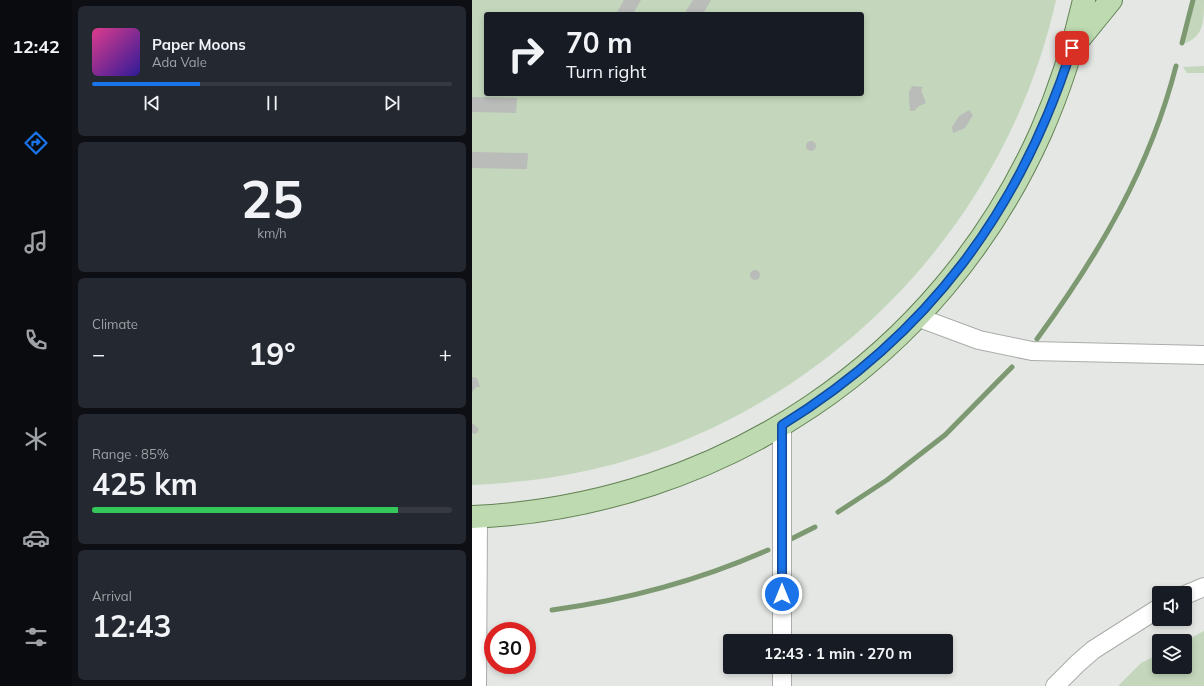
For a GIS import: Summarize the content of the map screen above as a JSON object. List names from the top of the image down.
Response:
{
  "page": {
    "tabs": "12:42",
    "turn": ["70 m", "Turn right"],
    "song": ["Paper Moons", "Ada Vale"],
    "tile": [
      ["25", "km/h"],
      "Climate",
      ["Range · 85%", "425 km"],
      ["Arrival", "12:43"]
    ],
    "heat": ["−", "19°", "+"],
    "limit": "30",
    "trip": "12:43 · 1 min · 270 m"
  }
}
